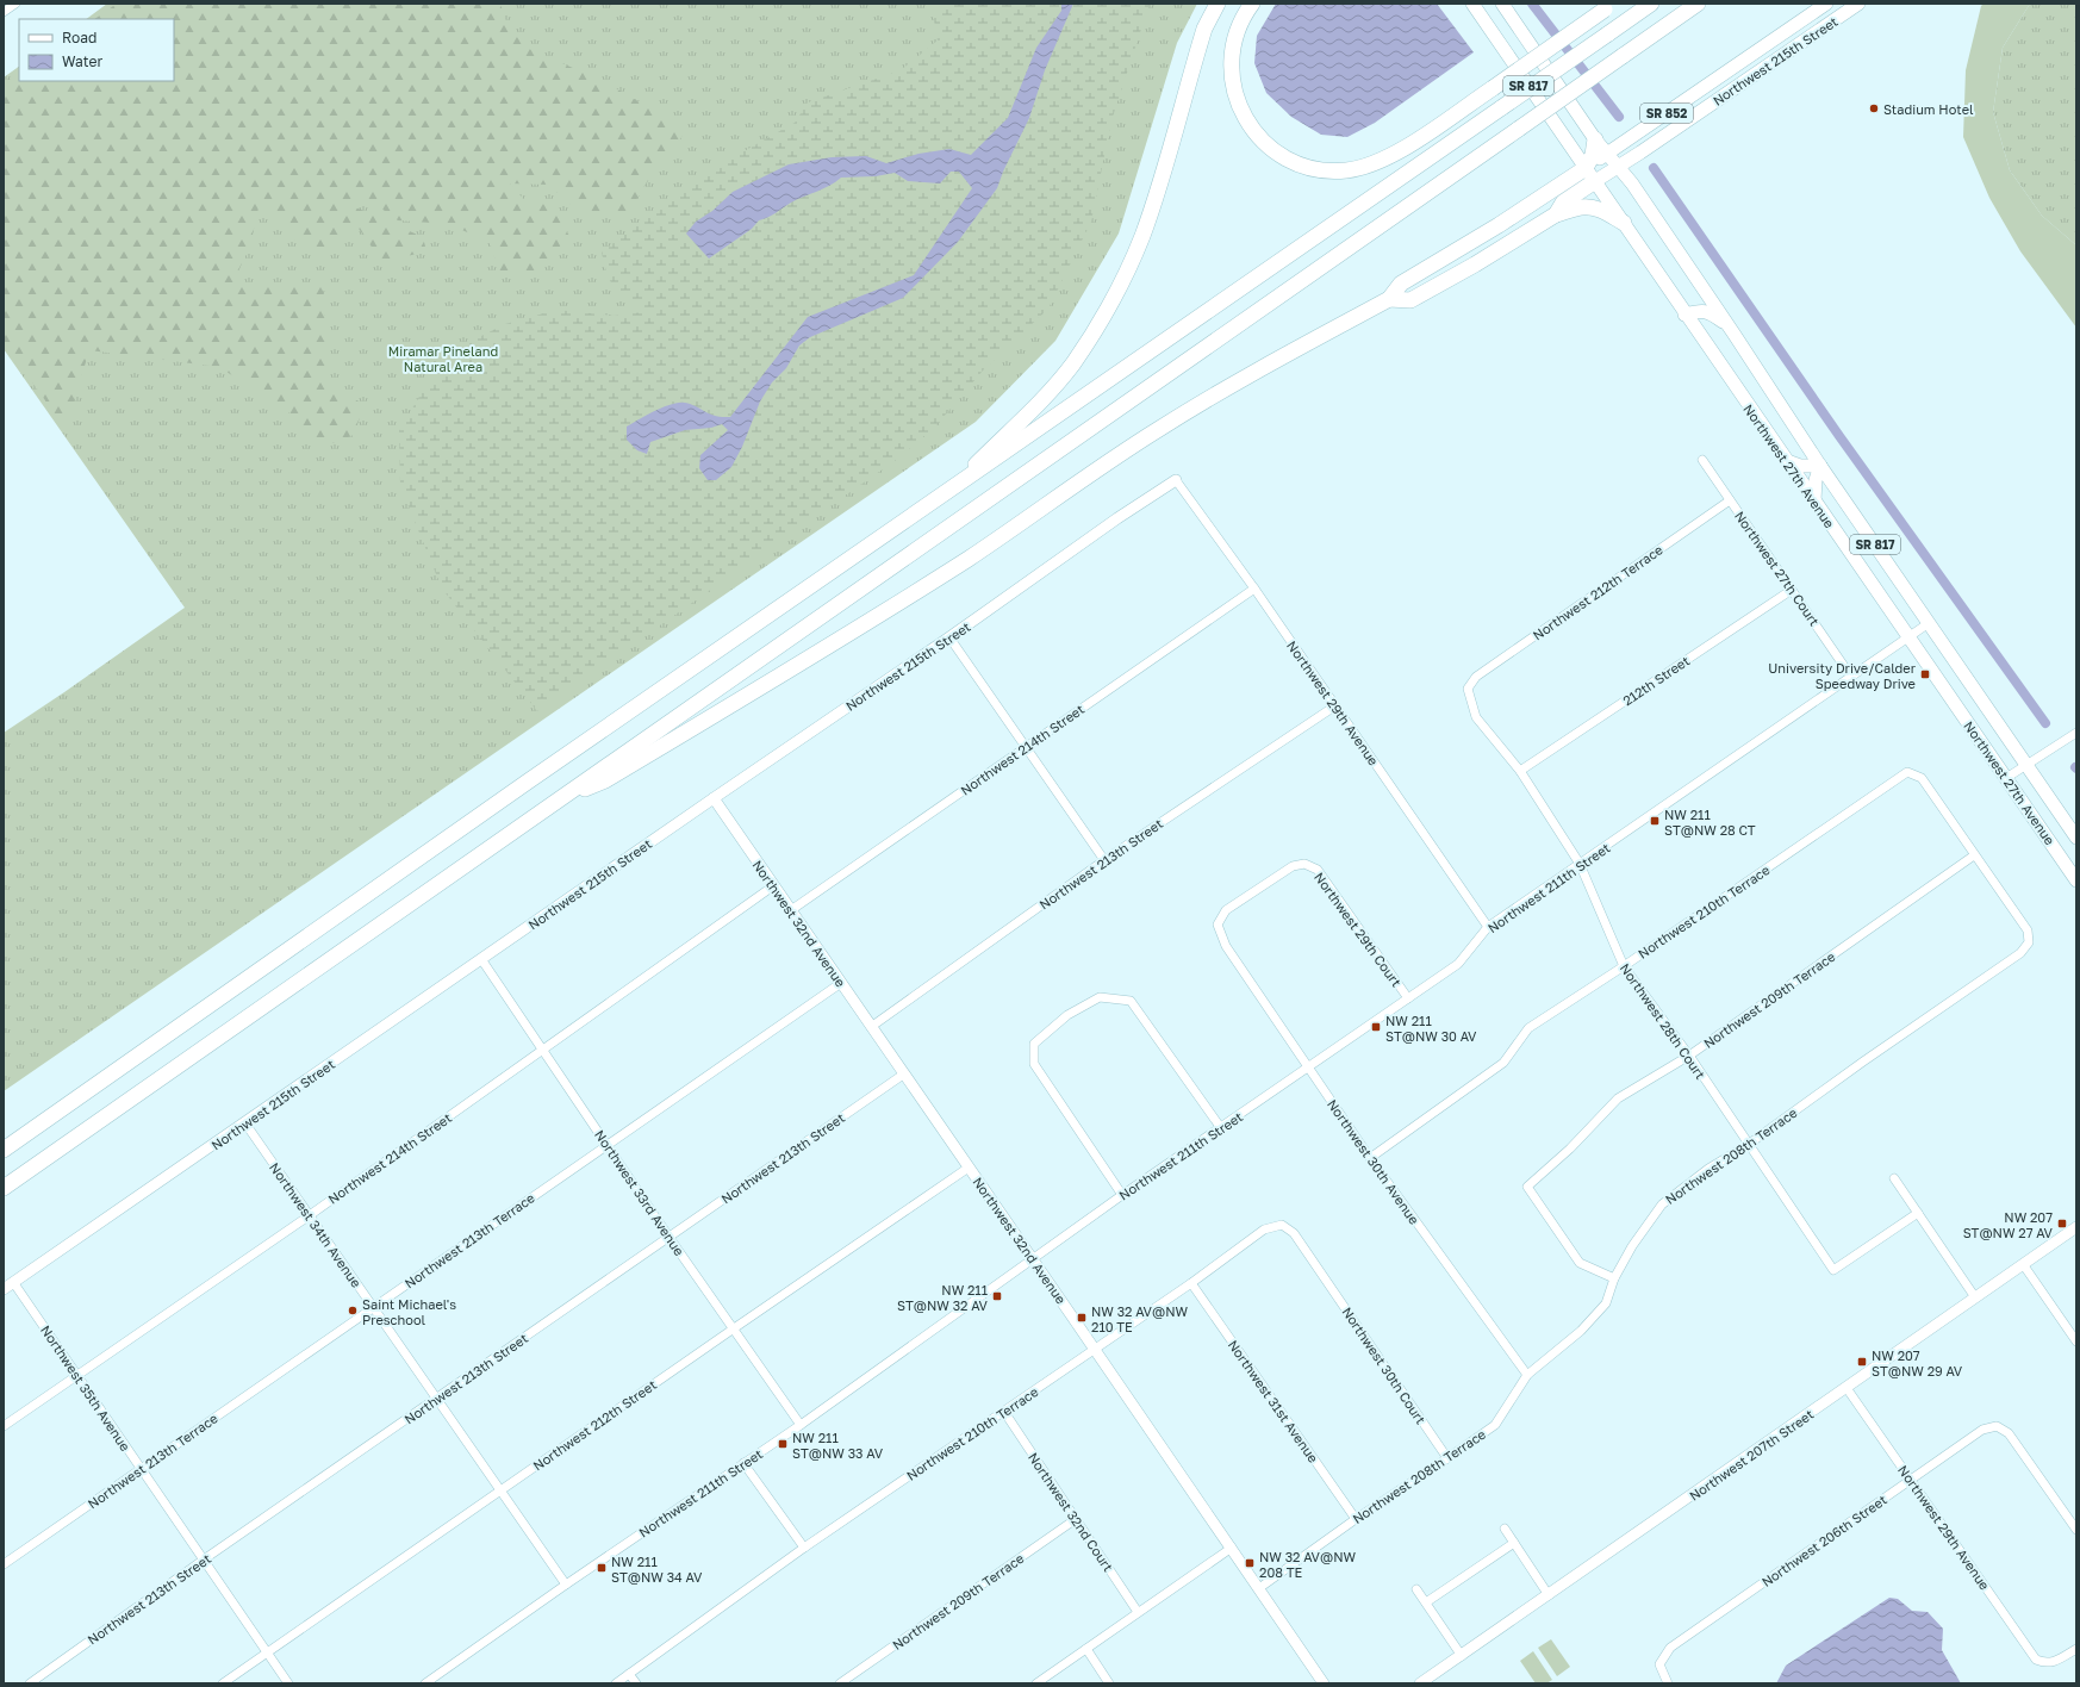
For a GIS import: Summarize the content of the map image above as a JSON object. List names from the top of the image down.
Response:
{
  "streets": {
    "main road": [
      "Northwest 215th Street",
      "SR 817",
      "SR 852",
      "Northwest 27th Avenue"
    ],
    "street": [
      "Northwest 27th Court",
      "Northwest 212th Terrace",
      "212th Street",
      "Northwest 29th Avenue",
      "Northwest 214th Street",
      "Northwest 213th Street",
      "Northwest 211th Street",
      "Northwest 210th Terrace",
      "Northwest 32nd Avenue",
      "Northwest 29th Court",
      "Northwest 209th Terrace",
      "Northwest 28th Court",
      "Northwest 208th Terrace",
      "Northwest 30th Avenue",
      "Northwest 33rd Avenue",
      "Northwest 34th Avenue",
      "Northwest 213th Terrace",
      "Northwest 30th Court",
      "Northwest 35th Avenue",
      "Northwest 31st Avenue",
      "Northwest 212th Street",
      "Northwest 207th Street",
      "Northwest 32nd Court",
      "Northwest 206th Street"
    ]
  },
  "crossings": [
    ["Northwest 215th Street", "SR 817"],
    ["Northwest 215th Street", "Northwest 27th Avenue"],
    ["Northwest 215th Street", "Northwest 29th Avenue"],
    ["Northwest 215th Street", "Northwest 32nd Avenue"],
    ["Northwest 215th Street", "Northwest 33rd Avenue"],
    ["Northwest 215th Street", "Northwest 34th Avenue"],
    ["Northwest 215th Street", "Northwest 35th Avenue"],
    ["SR 817", "Northwest 27th Avenue"],
    ["Northwest 27th Avenue", "Northwest 211th Street"],
    ["Northwest 27th Court", "Northwest 212th Terrace"],
    ["Northwest 27th Court", "212th Street"],
    ["Northwest 27th Court", "Northwest 211th Street"],
    ["Northwest 212th Terrace", "Northwest 28th Court"],
    ["212th Street", "Northwest 28th Court"],
    ["Northwest 29th Avenue", "Northwest 214th Street"],
    ["Northwest 29th Avenue", "Northwest 213th Street"],
    ["Northwest 29th Avenue", "Northwest 211th Street"],
    ["Northwest 29th Avenue", "Northwest 207th Street"],
    ["Northwest 29th Avenue", "Northwest 206th Street"],
    ["Northwest 214th Street", "Northwest 32nd Avenue"],
    ["Northwest 214th Street", "Northwest 33rd Avenue"],
    ["Northwest 214th Street", "Northwest 34th Avenue"],
    ["Northwest 214th Street", "Northwest 35th Avenue"],
    ["Northwest 213th Street", "Northwest 32nd Avenue"],
    ["Northwest 213th Street", "Northwest 33rd Avenue"],
    ["Northwest 213th Street", "Northwest 34th Avenue"],
    ["Northwest 213th Street", "Northwest 35th Avenue"],
    ["Northwest 211th Street", "Northwest 32nd Avenue"],
    ["Northwest 211th Street", "Northwest 29th Court"],
    ["Northwest 211th Street", "Northwest 28th Court"],
    ["Northwest 211th Street", "Northwest 30th Avenue"],
    ["Northwest 211th Street", "Northwest 33rd Avenue"],
    ["Northwest 211th Street", "Northwest 34th Avenue"],
    ["Northwest 210th Terrace", "Northwest 32nd Avenue"],
    ["Northwest 210th Terrace", "Northwest 209th Terrace"],
    ["Northwest 210th Terrace", "Northwest 28th Court"],
    ["Northwest 210th Terrace", "Northwest 208th Terrace"],
    ["Northwest 210th Terrace", "Northwest 30th Avenue"],
    ["Northwest 210th Terrace", "Northwest 30th Court"],
    ["Northwest 210th Terrace", "Northwest 31st Avenue"],
    ["Northwest 210th Terrace", "Northwest 32nd Court"],
    ["Northwest 32nd Avenue", "Northwest 208th Terrace"],
    ["Northwest 32nd Avenue", "Northwest 213th Terrace"],
    ["Northwest 32nd Avenue", "Northwest 212th Street"],
    ["Northwest 29th Court", "Northwest 30th Avenue"],
    ["Northwest 209th Terrace", "Northwest 28th Court"],
    ["Northwest 209th Terrace", "Northwest 208th Terrace"],
    ["Northwest 209th Terrace", "Northwest 32nd Court"],
    ["Northwest 28th Court", "Northwest 208th Terrace"],
    ["Northwest 208th Terrace", "Northwest 30th Avenue"],
    ["Northwest 208th Terrace", "Northwest 30th Court"],
    ["Northwest 208th Terrace", "Northwest 31st Avenue"],
    ["Northwest 33rd Avenue", "Northwest 213th Terrace"],
    ["Northwest 33rd Avenue", "Northwest 212th Street"],
    ["Northwest 34th Avenue", "Northwest 213th Terrace"],
    ["Northwest 34th Avenue", "Northwest 212th Street"],
    ["Northwest 213th Terrace", "Northwest 35th Avenue"],
    ["Northwest 35th Avenue", "Northwest 212th Street"]
  ],
  "parks": ["Miramar Pineland Natural Area"],
  "places": {
    "other": ["Stadium Hotel", "Saint Michael's Preschool"],
    "transit": [
      "University Drive/Calder Speedway Drive",
      "NW 211 ST@NW 28 CT",
      "NW 211 ST@NW 30 AV",
      "NW 207 ST@NW 27 AV",
      "NW 211 ST@NW 32 AV",
      "NW 32 AV@NW 210 TE",
      "NW 207 ST@NW 29 AV",
      "NW 211 ST@NW 33 AV",
      "NW 32 AV@NW 208 TE",
      "NW 211 ST@NW 34 AV"
    ]
  },
  "legend": ["Road", "Water"]
}
